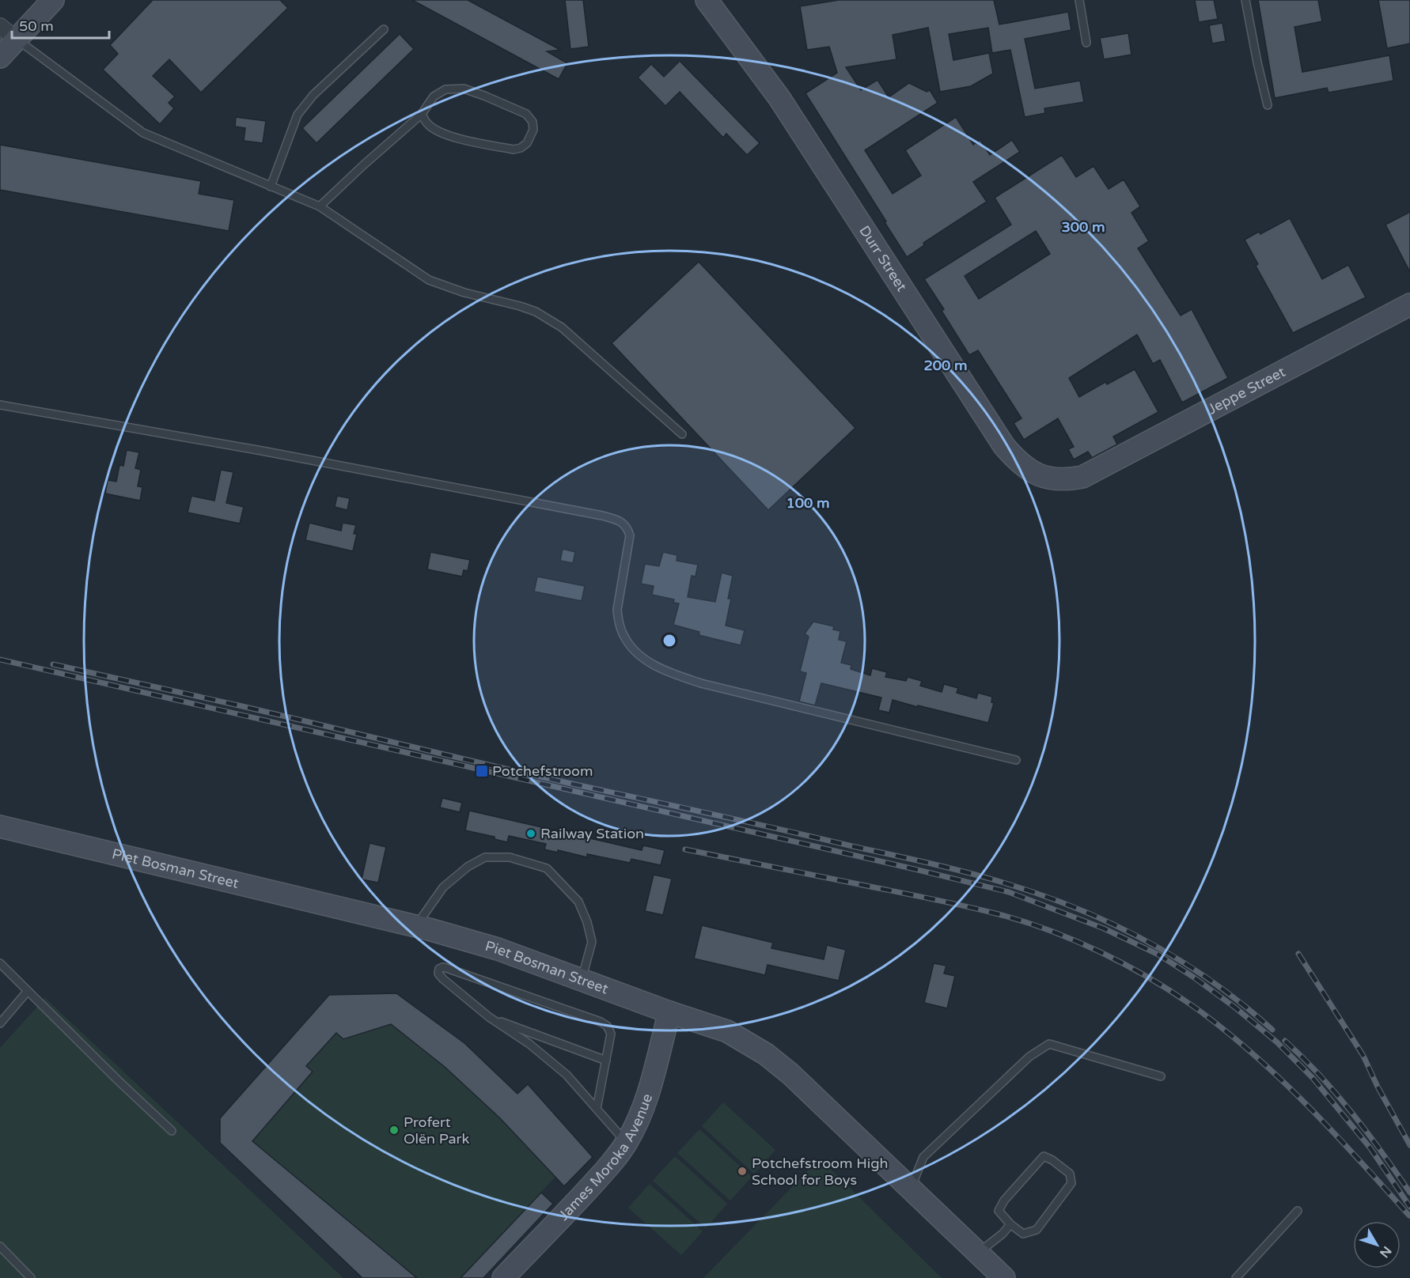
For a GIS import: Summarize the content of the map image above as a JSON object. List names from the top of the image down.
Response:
{
  "streets": {
    "street": [
      "Durr Street",
      "Jeppe Street",
      "Piet Bosman Street",
      "James Moroka Avenue"
    ]
  },
  "crossings": [
    ["Durr Street", "Jeppe Street"],
    ["Piet Bosman Street", "James Moroka Avenue"]
  ],
  "places": {
    "transit": ["Potchefstroom"],
    "other": ["Railway Station", "Profert Olën Park", "Potchefstroom High School for Boys"]
  },
  "scale_bar": "50 m",
  "north": "bottom right",
  "rings": ["300 m", "200 m", "100 m"]
}
